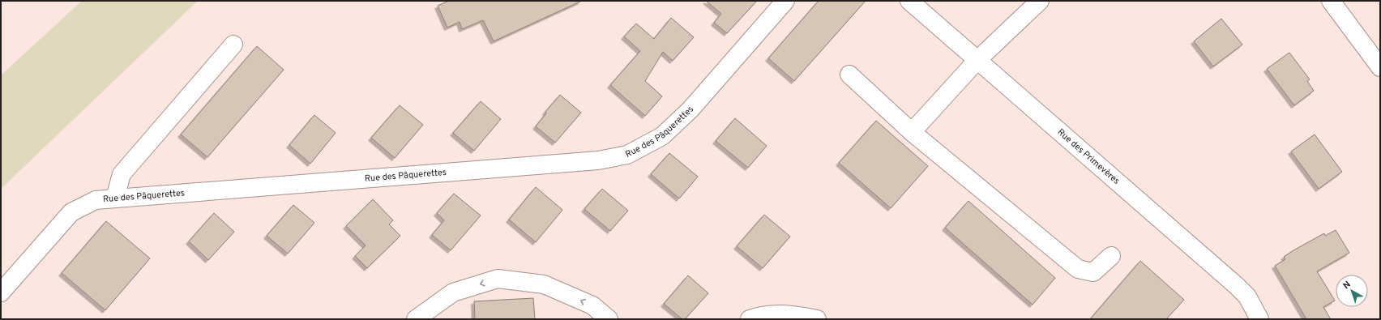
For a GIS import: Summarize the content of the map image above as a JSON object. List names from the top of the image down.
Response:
{
  "streets": {
    "street": ["Rue des Pâquerettes", "Rue des Primevères"]
  },
  "north": "top left"
}
